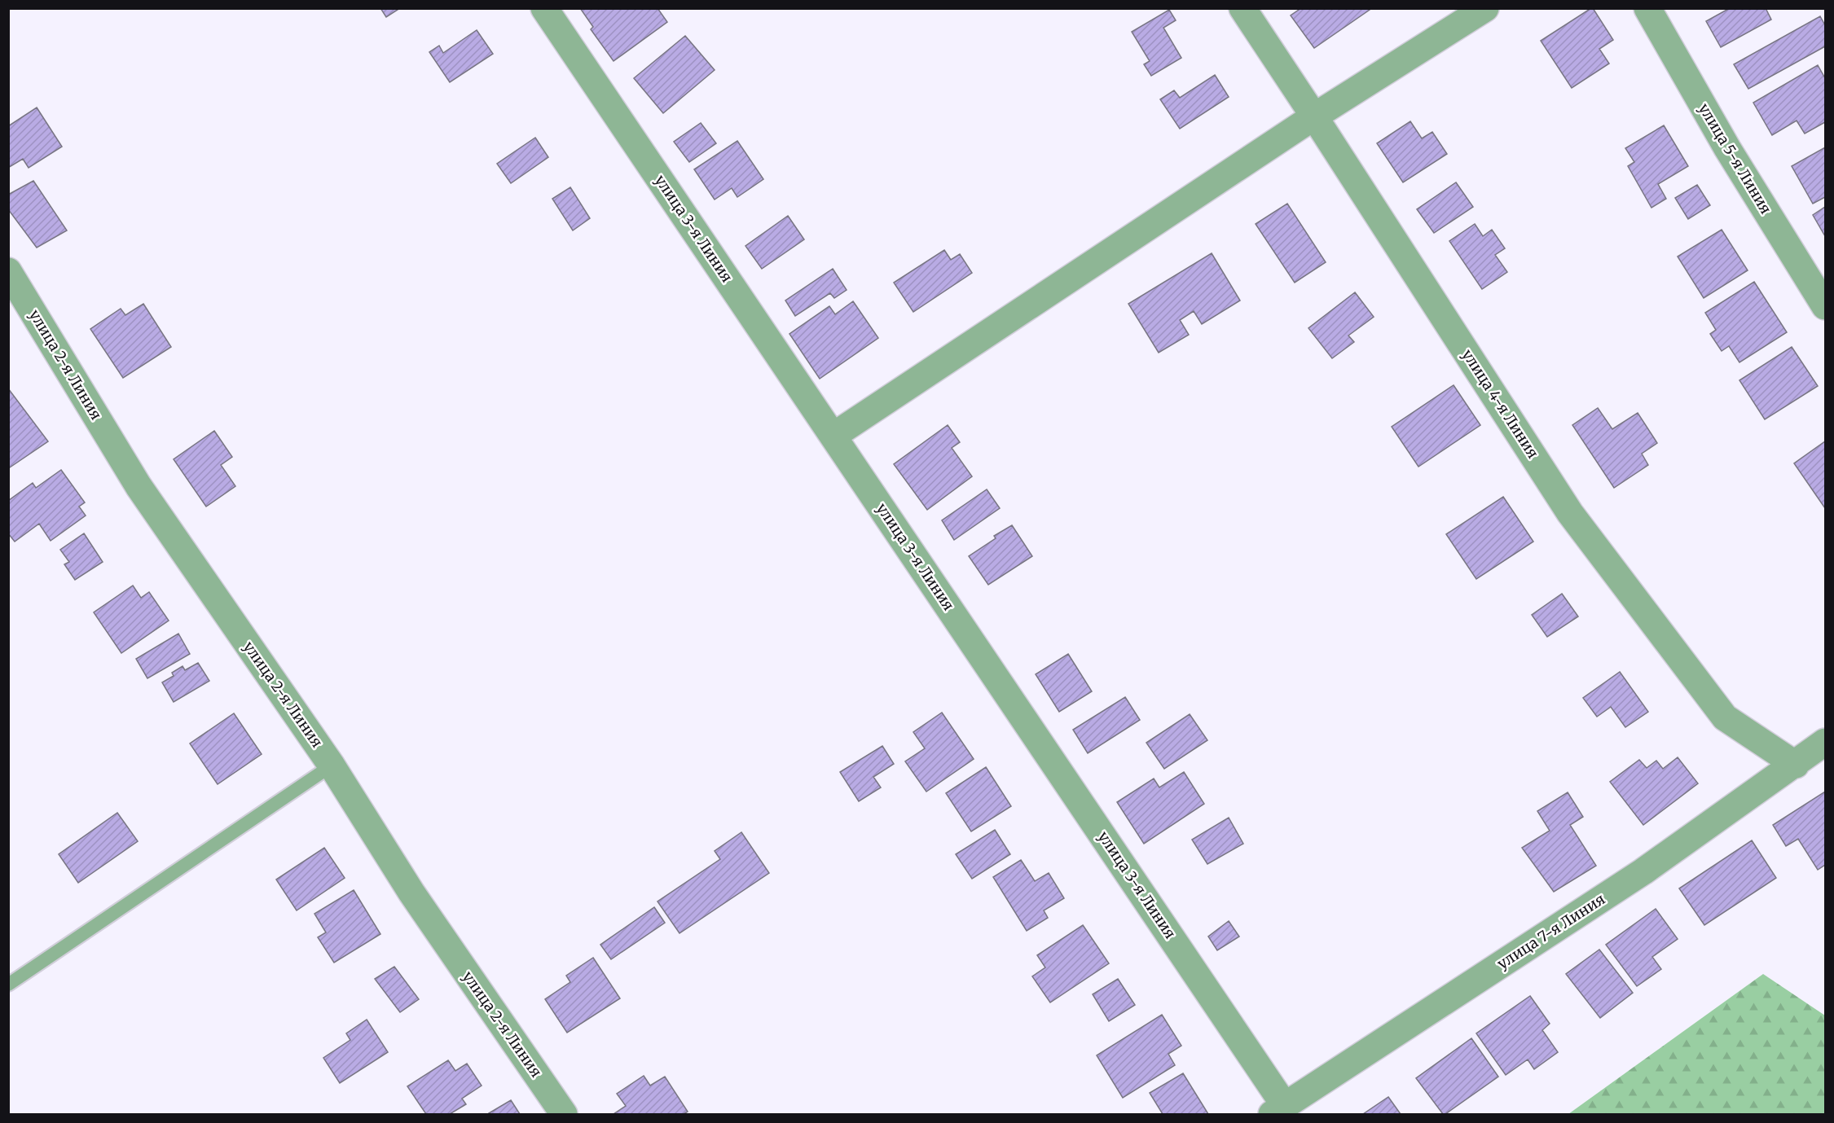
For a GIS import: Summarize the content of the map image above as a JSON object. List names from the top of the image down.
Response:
{
  "streets": {
    "street": [
      "улица 5-я Линия",
      "улица 3-я Линия",
      "улица 2-я Линия",
      "улица 4-я Линия",
      "улица 7-я Линия"
    ]
  },
  "crossings": [
    ["улица 3-я Линия", "улица 7-я Линия"],
    ["улица 4-я Линия", "улица 7-я Линия"]
  ]
}
